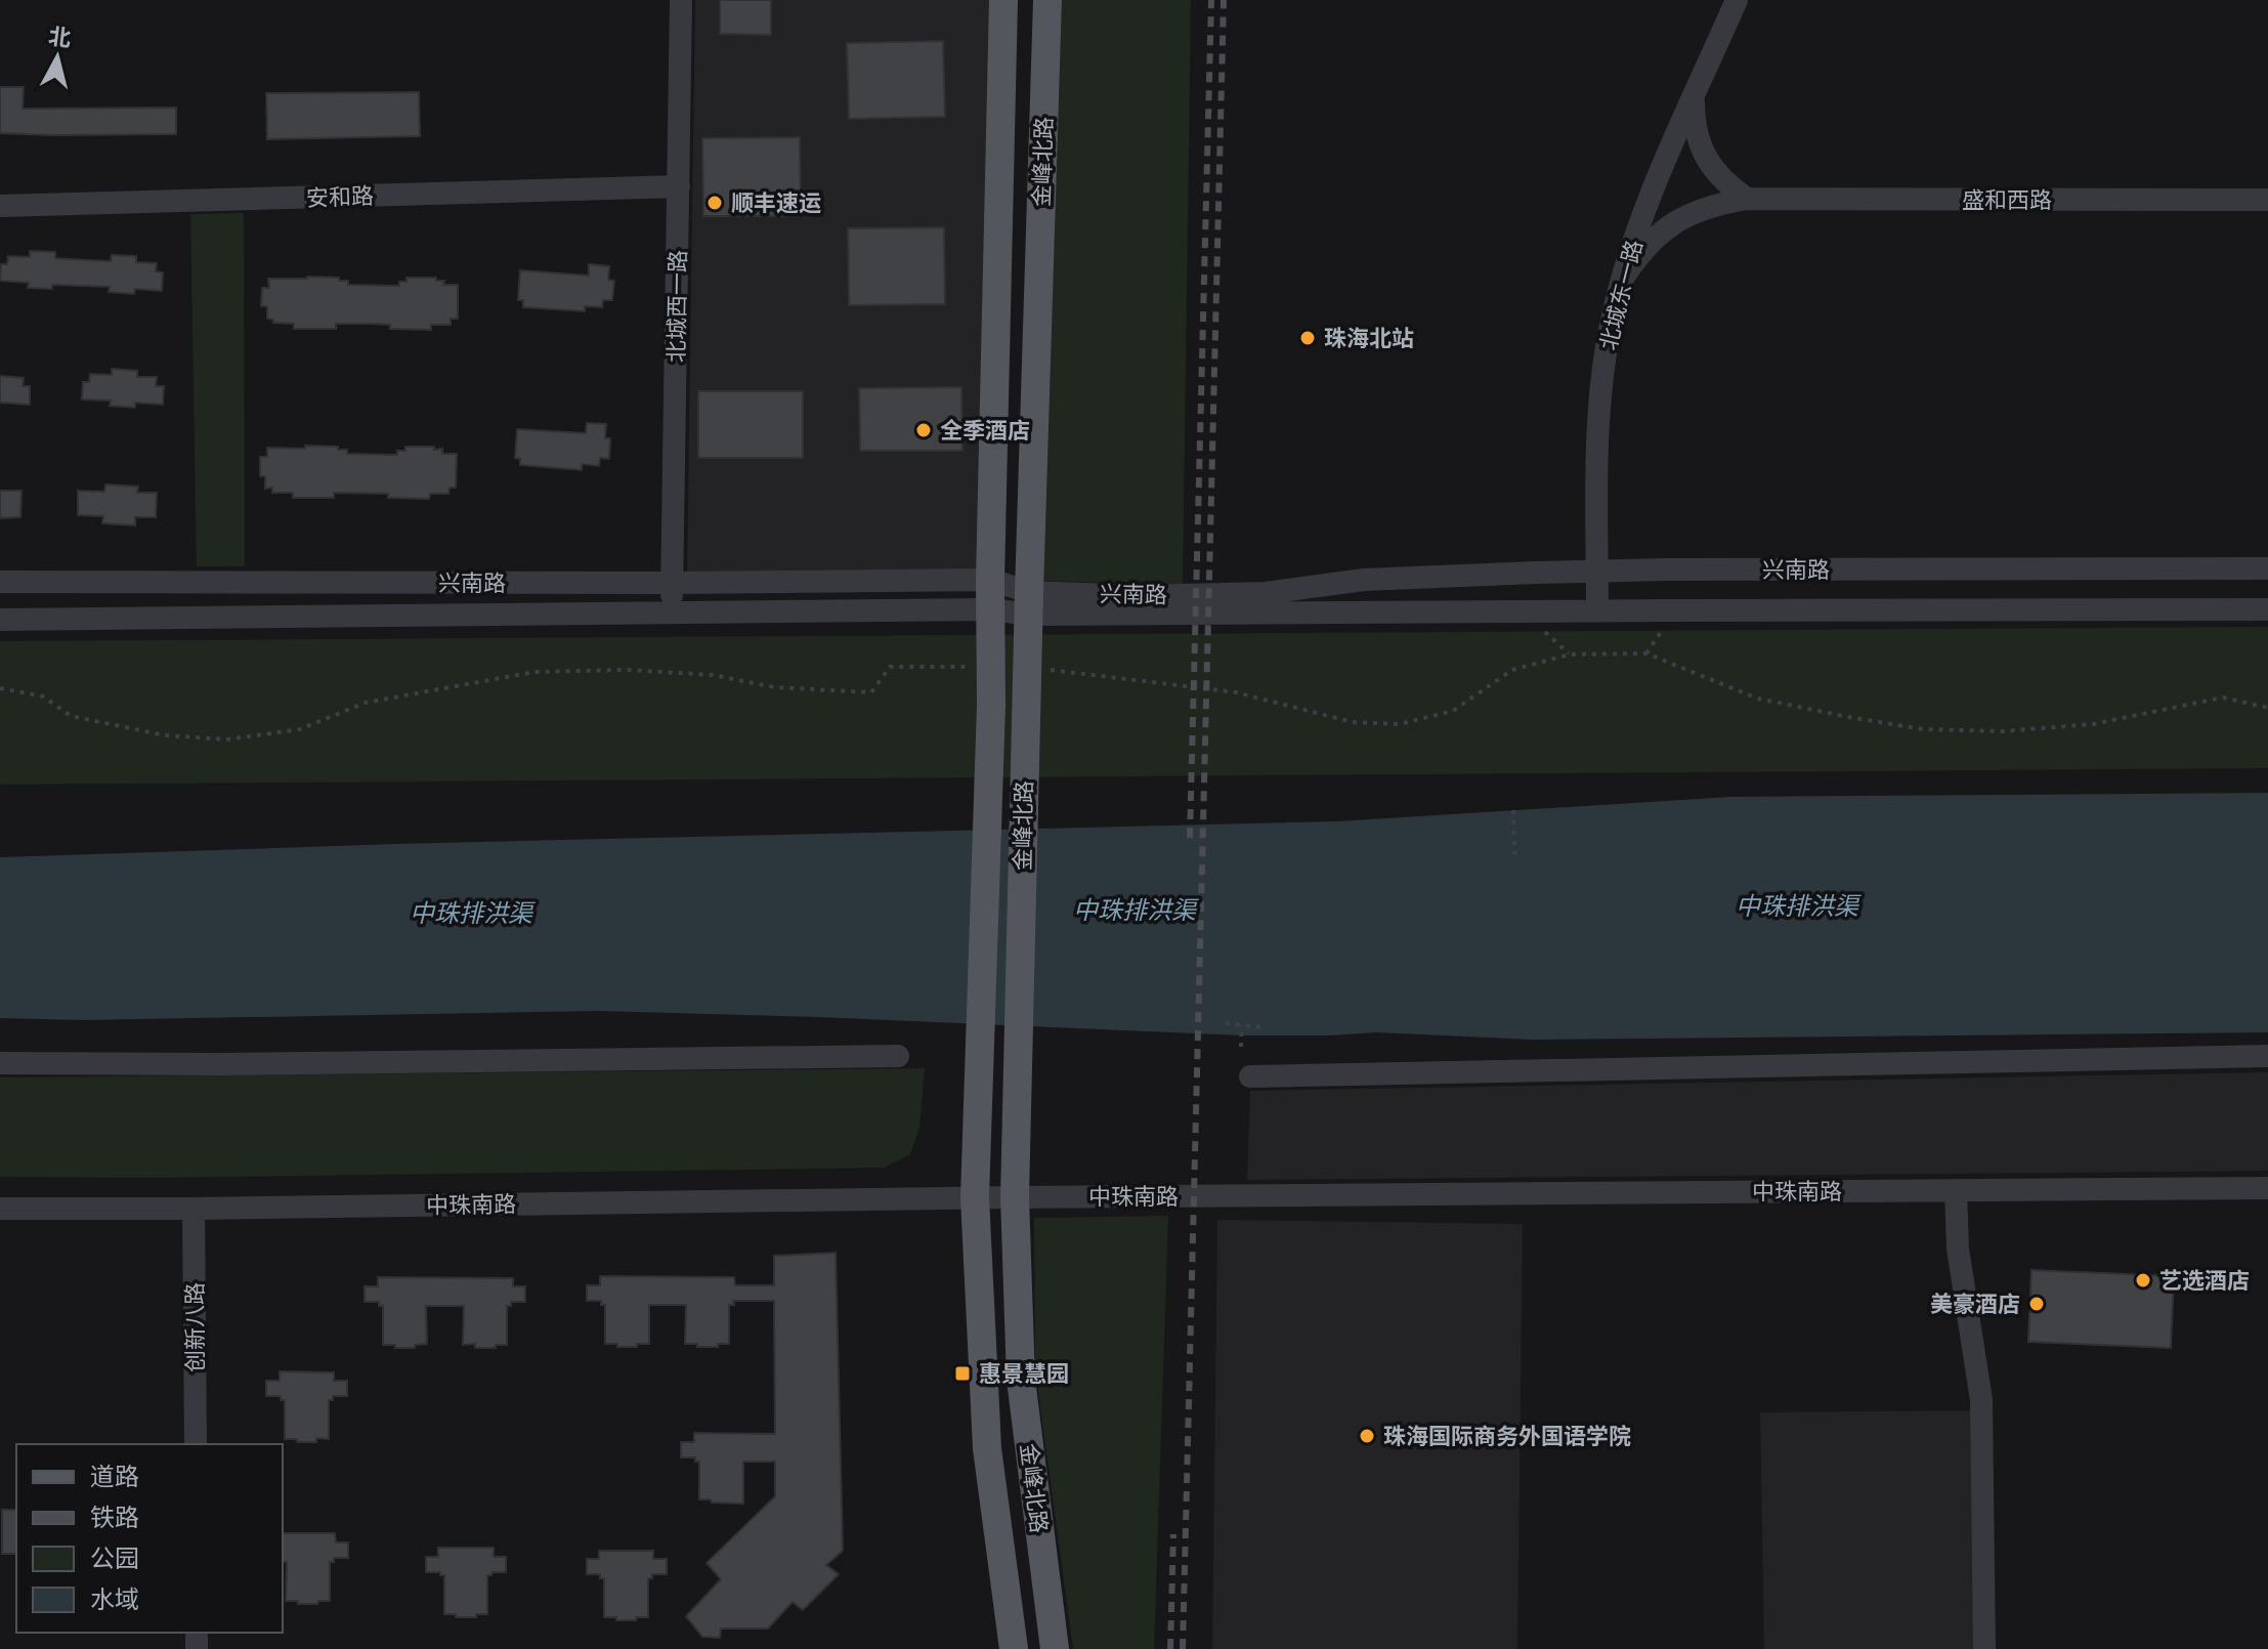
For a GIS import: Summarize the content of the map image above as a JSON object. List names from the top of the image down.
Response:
{
  "streets": {
    "main road": ["金峰北路"],
    "street": [
      "安和路",
      "盛和西路",
      "北城东一路",
      "北城西一路",
      "兴南路",
      "中珠南路",
      "创新八路"
    ]
  },
  "crossings": [
    ["金峰北路", "兴南路"],
    ["金峰北路", "中珠南路"],
    ["安和路", "北城西一路"],
    ["盛和西路", "北城东一路"],
    ["北城东一路", "兴南路"],
    ["北城西一路", "兴南路"],
    ["中珠南路", "创新八路"]
  ],
  "water": ["中珠排洪渠"],
  "places": {
    "other": [
      "顺丰速运",
      "珠海北站",
      "全季酒店",
      "艺选酒店",
      "美豪酒店",
      "珠海国际商务外国语学院"
    ],
    "transit": ["惠景慧园"]
  },
  "legend": [
    "道路",
    "铁路",
    "公园",
    "水域"
  ],
  "north": "top"
}
